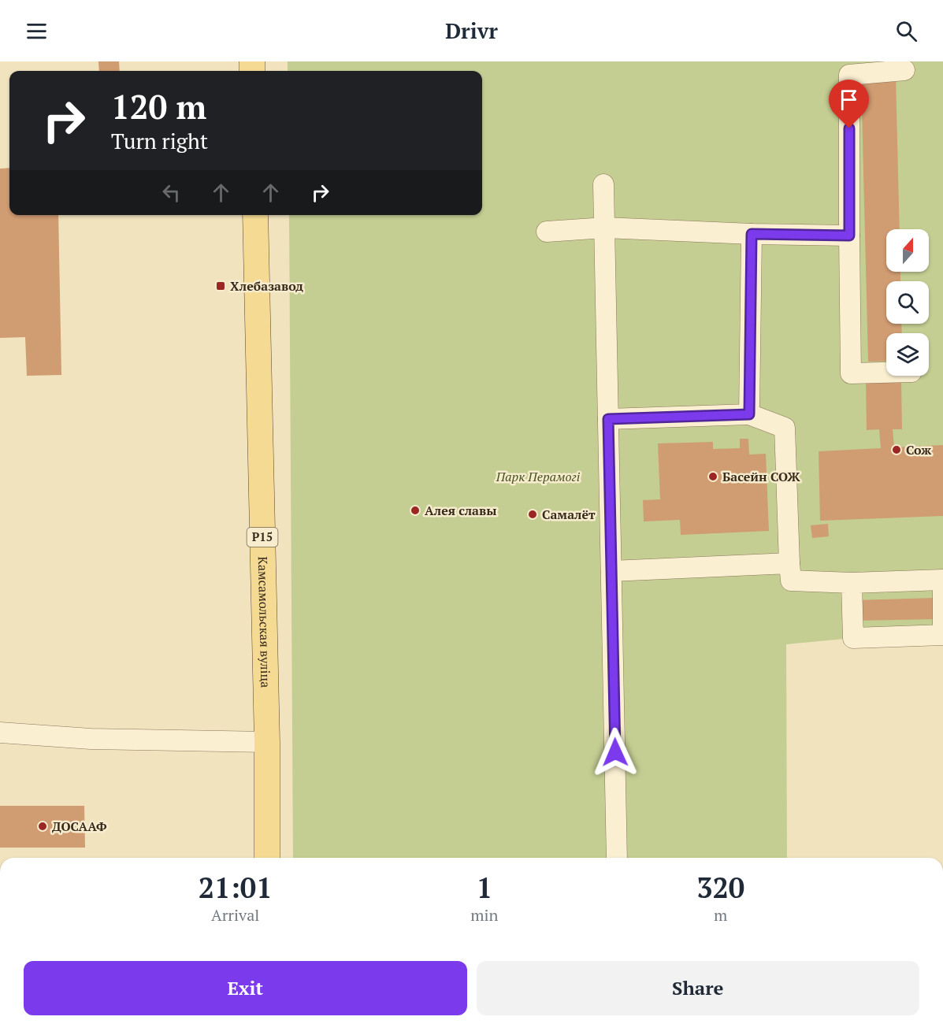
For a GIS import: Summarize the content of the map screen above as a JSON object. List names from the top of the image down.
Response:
{
  "streets": {
    "main road": ["Р15", "Камсамольская вуліца"]
  },
  "parks": ["Парк Перамогі"],
  "places": {
    "transit": ["Хлебазавод"],
    "other": [
      "Сож",
      "Басейн СОЖ",
      "Алея славы",
      "Самалёт",
      "ДОСААФ"
    ]
  },
  "north": "top",
  "page": {
    "header": "Drivr",
    "turn": ["120 m", "Turn right"],
    "eta": [
      "21:01",
      "Arrival",
      "1",
      "min",
      "320",
      "m"
    ],
    "buttons": ["Exit", "Share"]
  }
}
